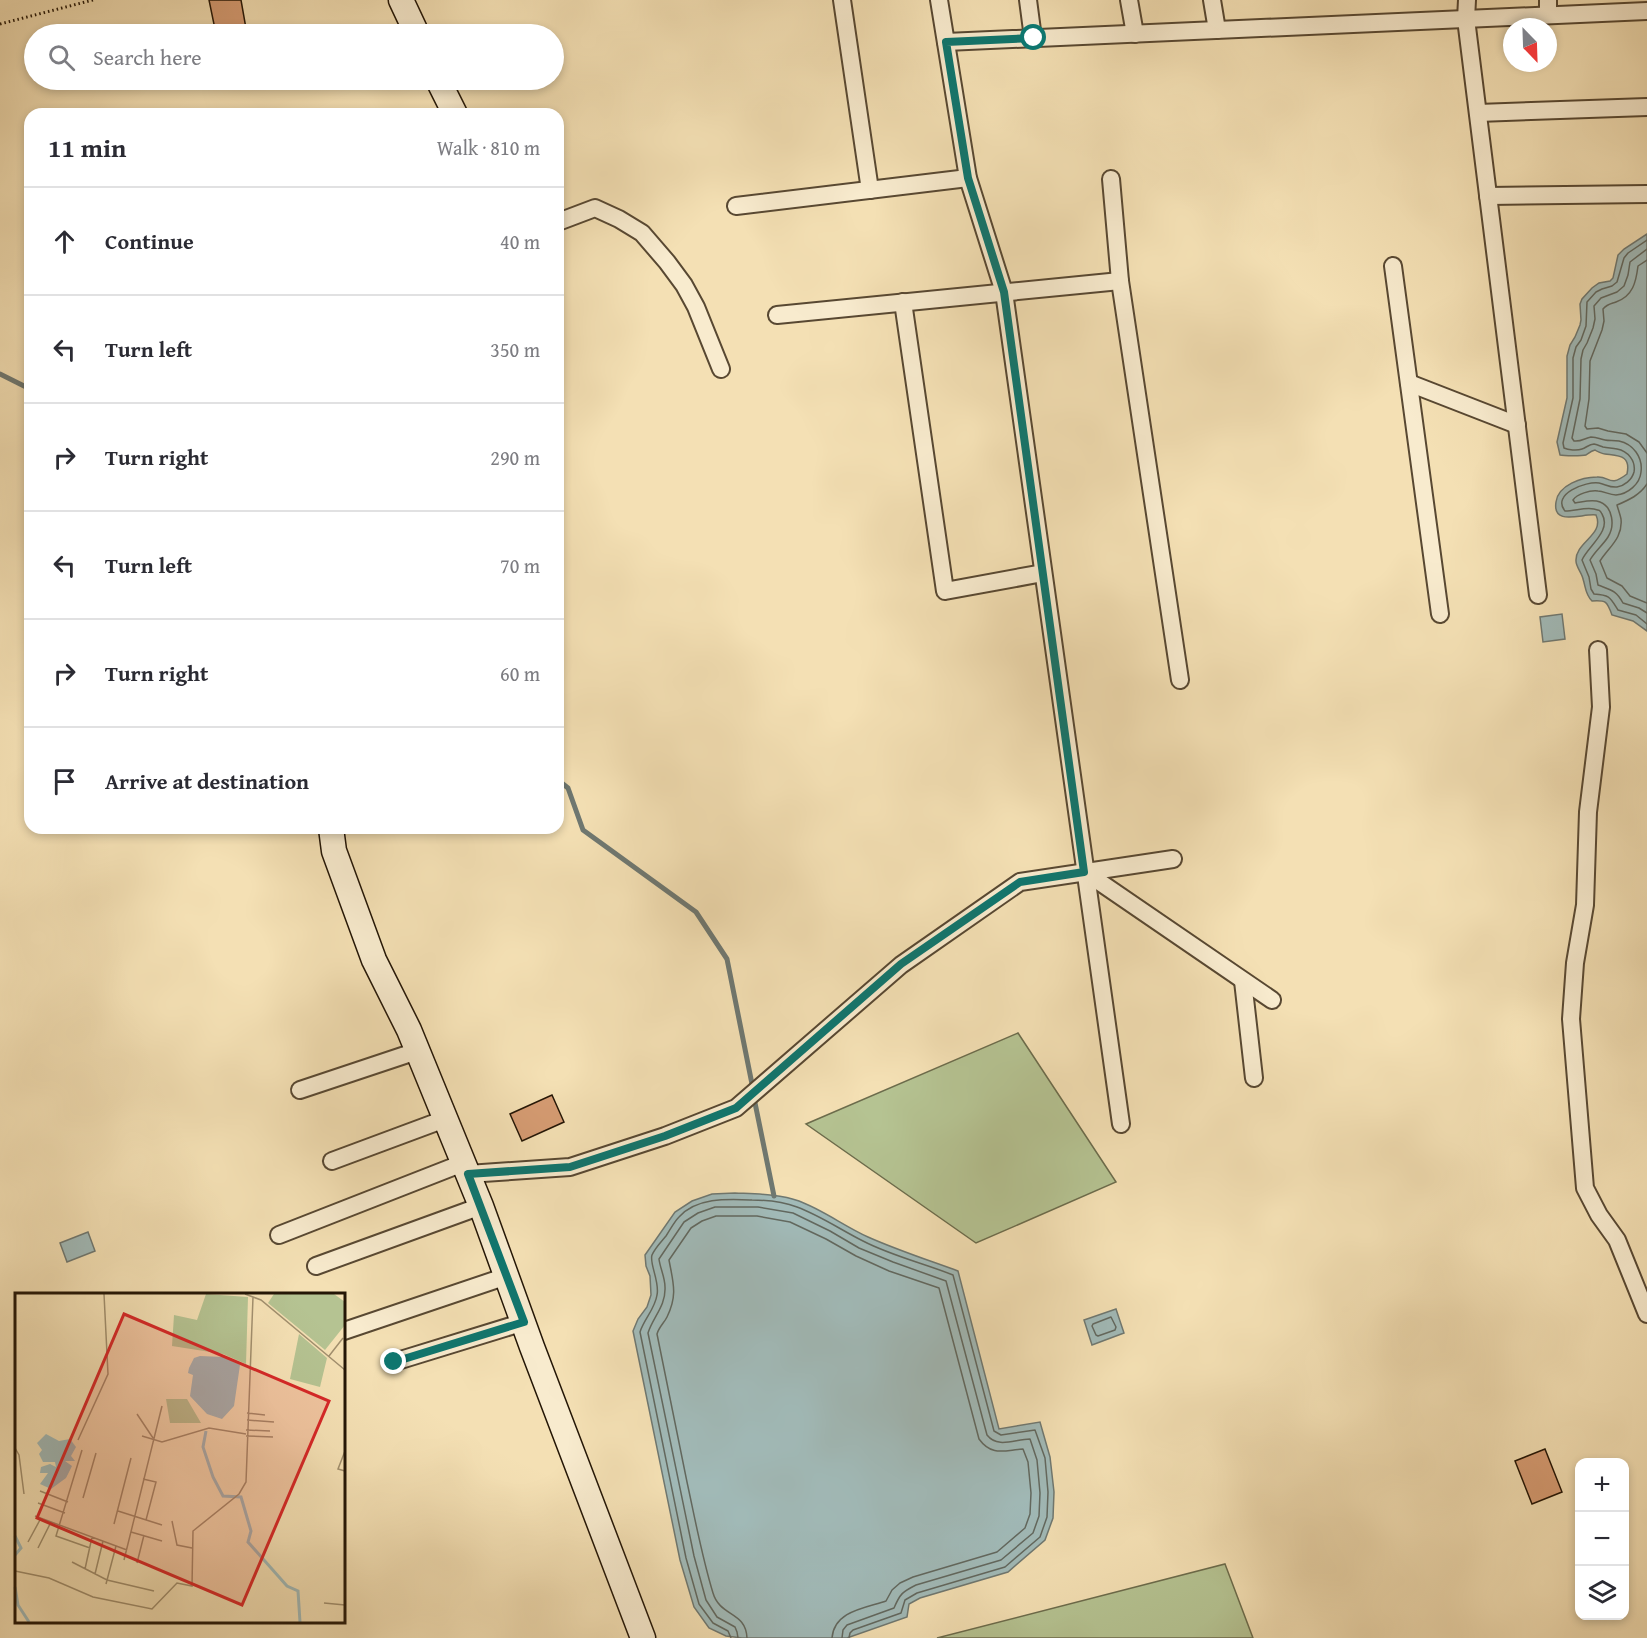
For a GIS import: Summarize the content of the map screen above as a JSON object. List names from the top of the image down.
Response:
{
  "north": "bottom right",
  "page": {
    "search": "Search here",
    "heading": ["11 min", "Walk · 810 m"],
    "list": [
      ["Continue", "40 m"],
      ["Turn left", "350 m"],
      ["Turn right", "290 m"],
      ["Turn left", "70 m"],
      ["Turn right", "60 m"],
      "Arrive at destination"
    ],
    "map_buttons": ["+", "−"]
  }
}
